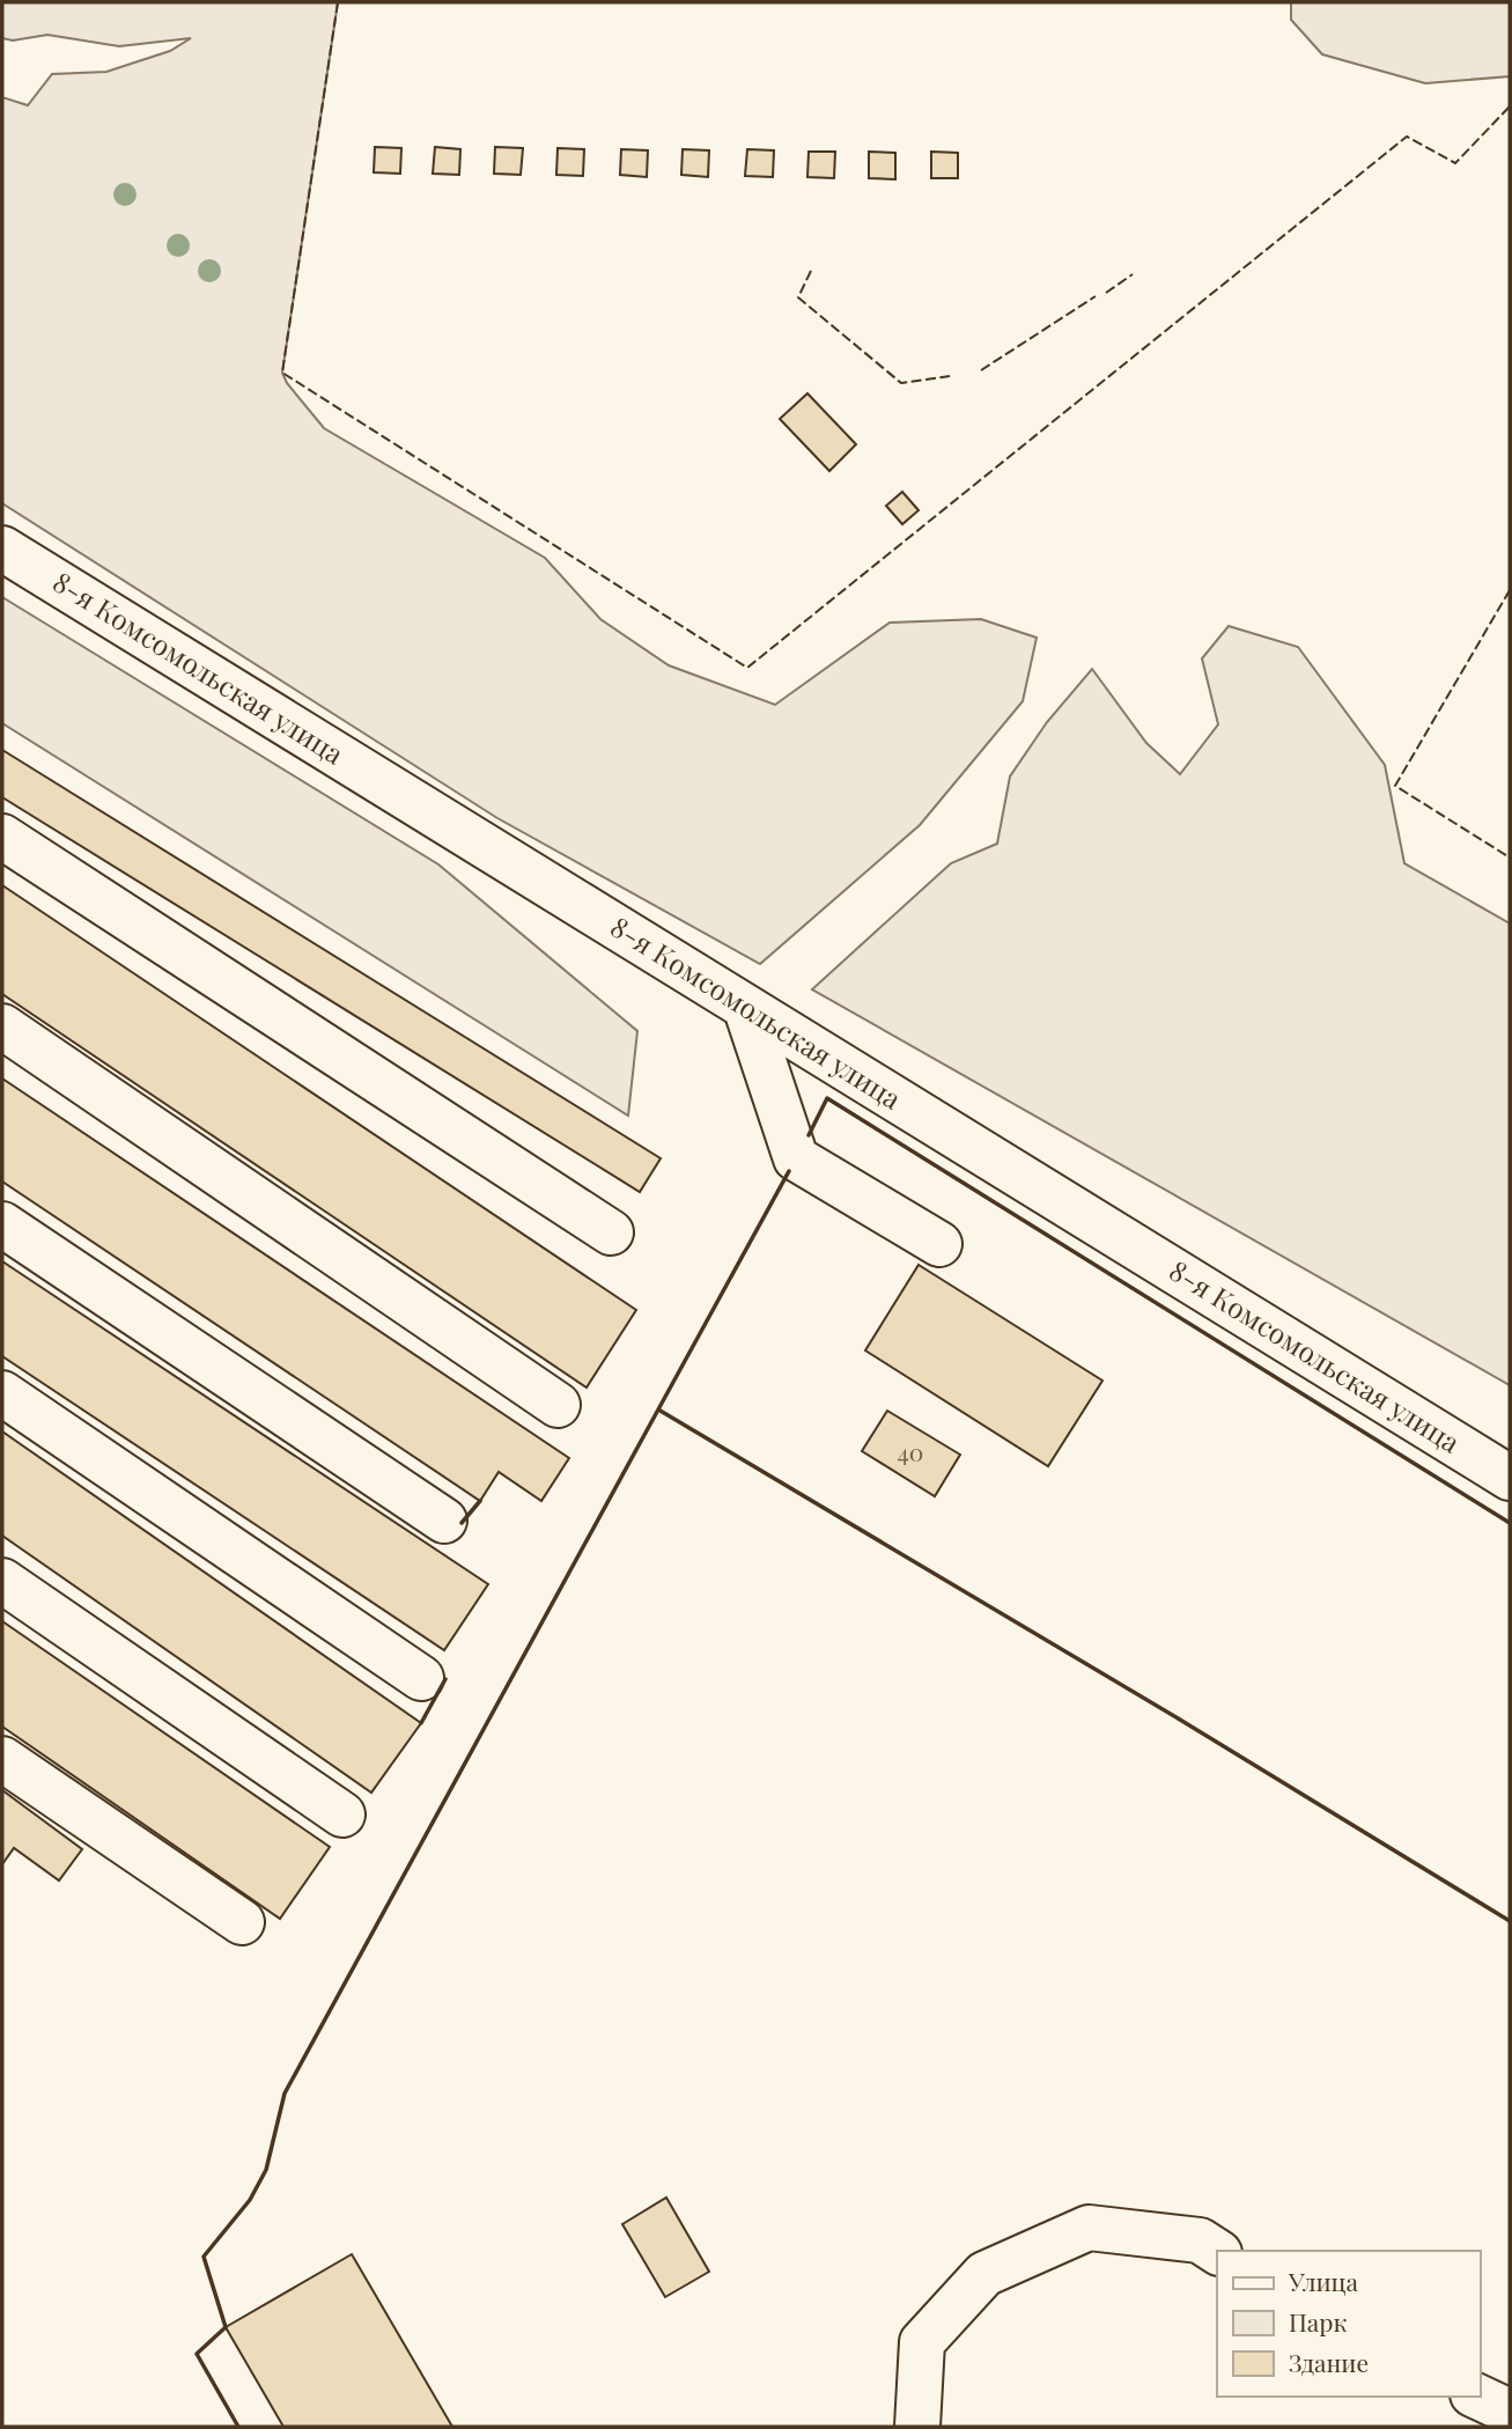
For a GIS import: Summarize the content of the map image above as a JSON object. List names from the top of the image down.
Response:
{
  "streets": {
    "street": ["8-я Комсомольская улица"]
  },
  "house_numbers": ["40"],
  "legend": ["Улица", "Парк", "Здание"]
}
